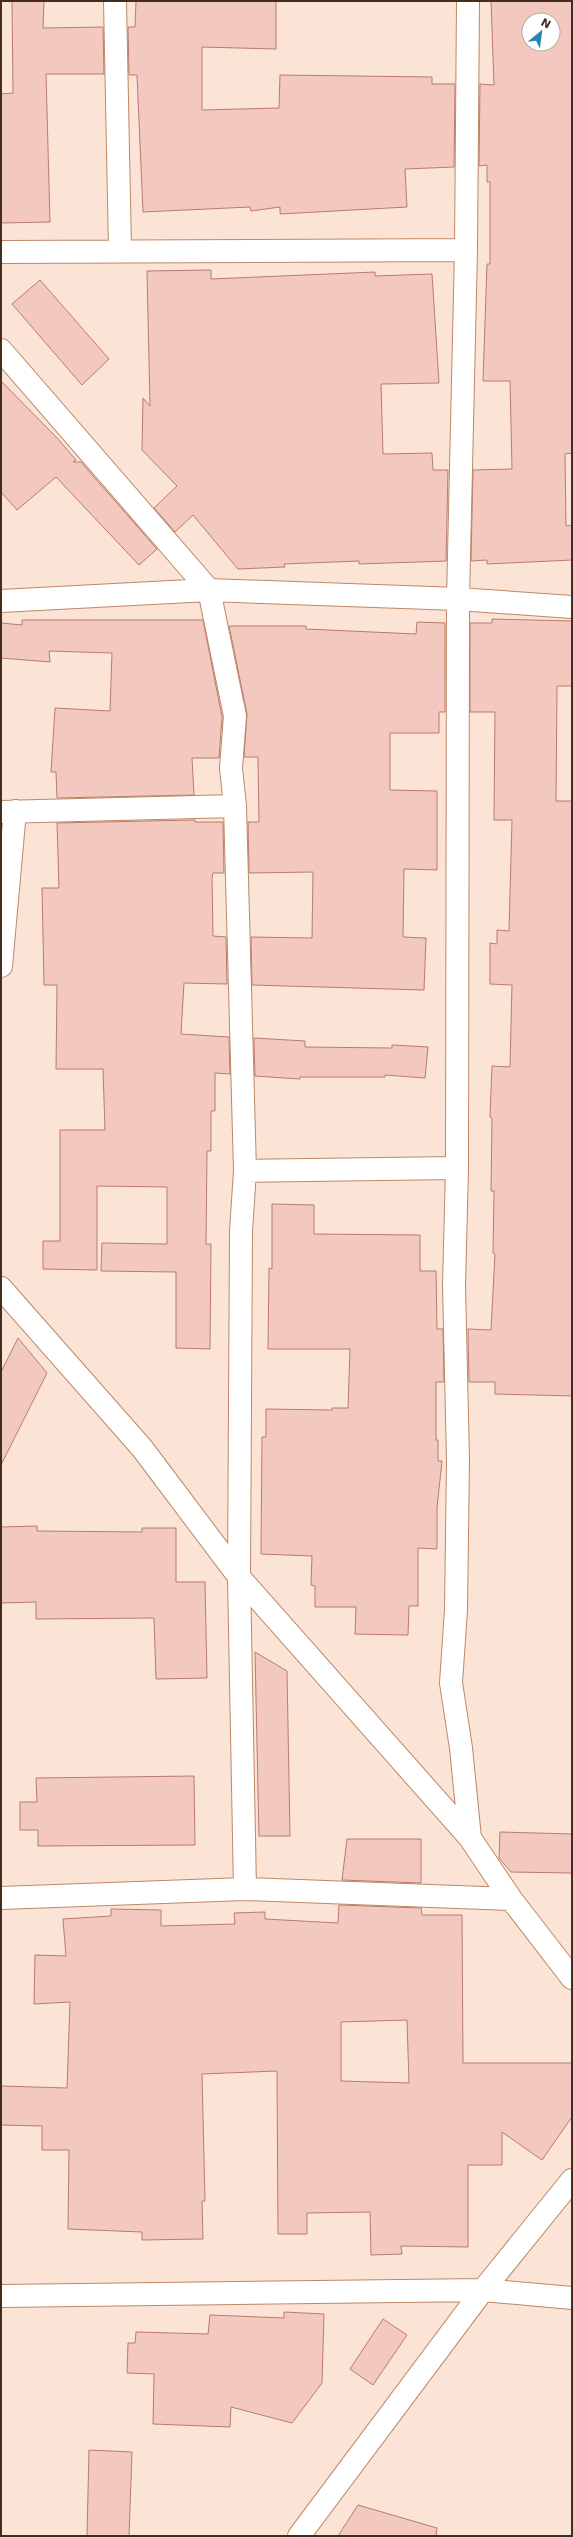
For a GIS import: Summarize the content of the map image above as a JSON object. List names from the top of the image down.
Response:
{
  "north": "top right"
}
